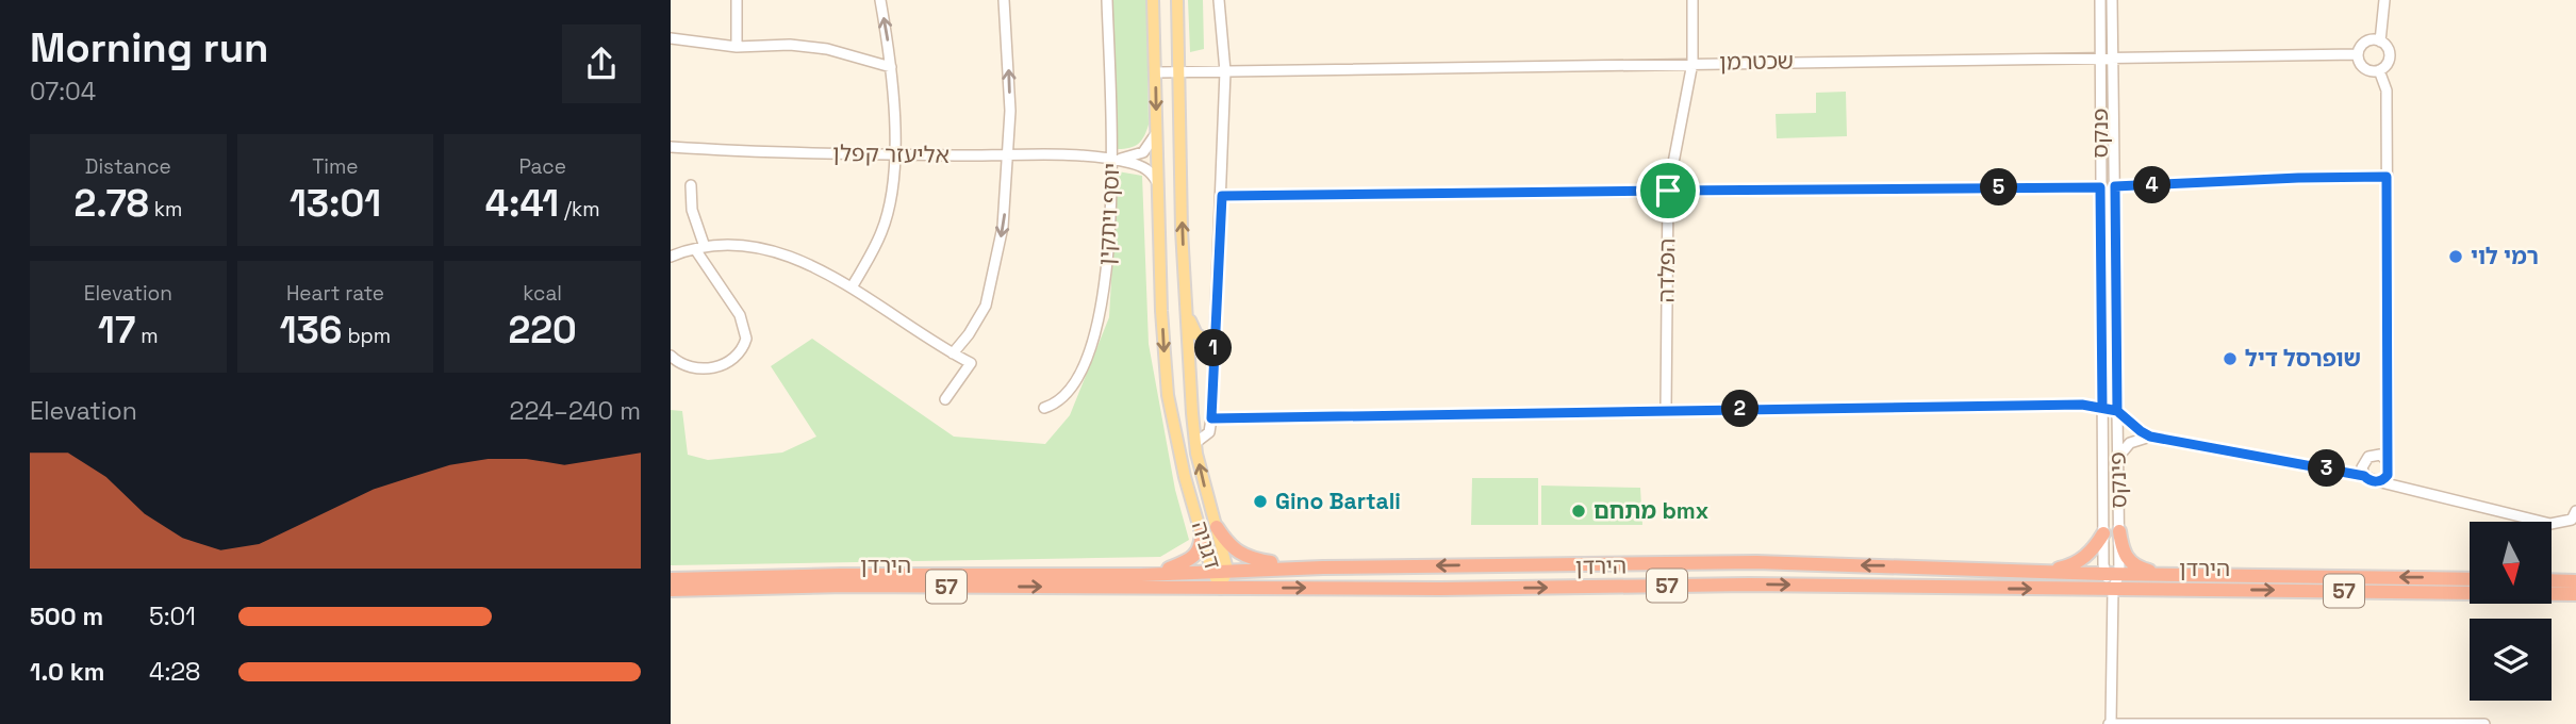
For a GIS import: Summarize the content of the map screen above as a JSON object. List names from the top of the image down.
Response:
{
  "streets": {
    "highway": ["הירדן", "57"],
    "main road": ["דגניה"],
    "street": [
      "שכטרמן",
      "פנקס",
      "אליעזר קפלן",
      "יוסף ויתקין",
      "הפלדה",
      "פינקס"
    ]
  },
  "crossings": [
    ["שכטרמן", "פנקס"],
    ["שכטרמן", "הפלדה"],
    ["שכטרמן", "פינקס"],
    ["שכטרמן", "דגניה"],
    ["פנקס", "פינקס"],
    ["אליעזר קפלן", "יוסף ויתקין"],
    ["אליעזר קפלן", "דגניה"],
    ["פינקס", "הירדן"],
    ["דגניה", "הירדן"]
  ],
  "places": [
    "רמי לוי",
    "שופרסל דיל",
    "Gino Bartali",
    "מתחם bmx"
  ],
  "north": "bottom",
  "page": {
    "heading": ["Morning run", "07:04"],
    "stats": [
      ["Distance", "2.78 km"],
      ["Time", "13:01"],
      ["Pace", "4:41 /km"],
      ["Elevation", "17 m"],
      ["Heart rate", "136 bpm"],
      ["kcal", "220"]
    ],
    "pins": [
      "4",
      "5",
      "1",
      "2",
      "3"
    ],
    "chart": ["Elevation", "224–240 m"],
    "list": [
      {
        "name": "500 m",
        "note": "5:01"
      },
      {
        "name": "1.0 km",
        "note": "4:28"
      }
    ]
  }
}
